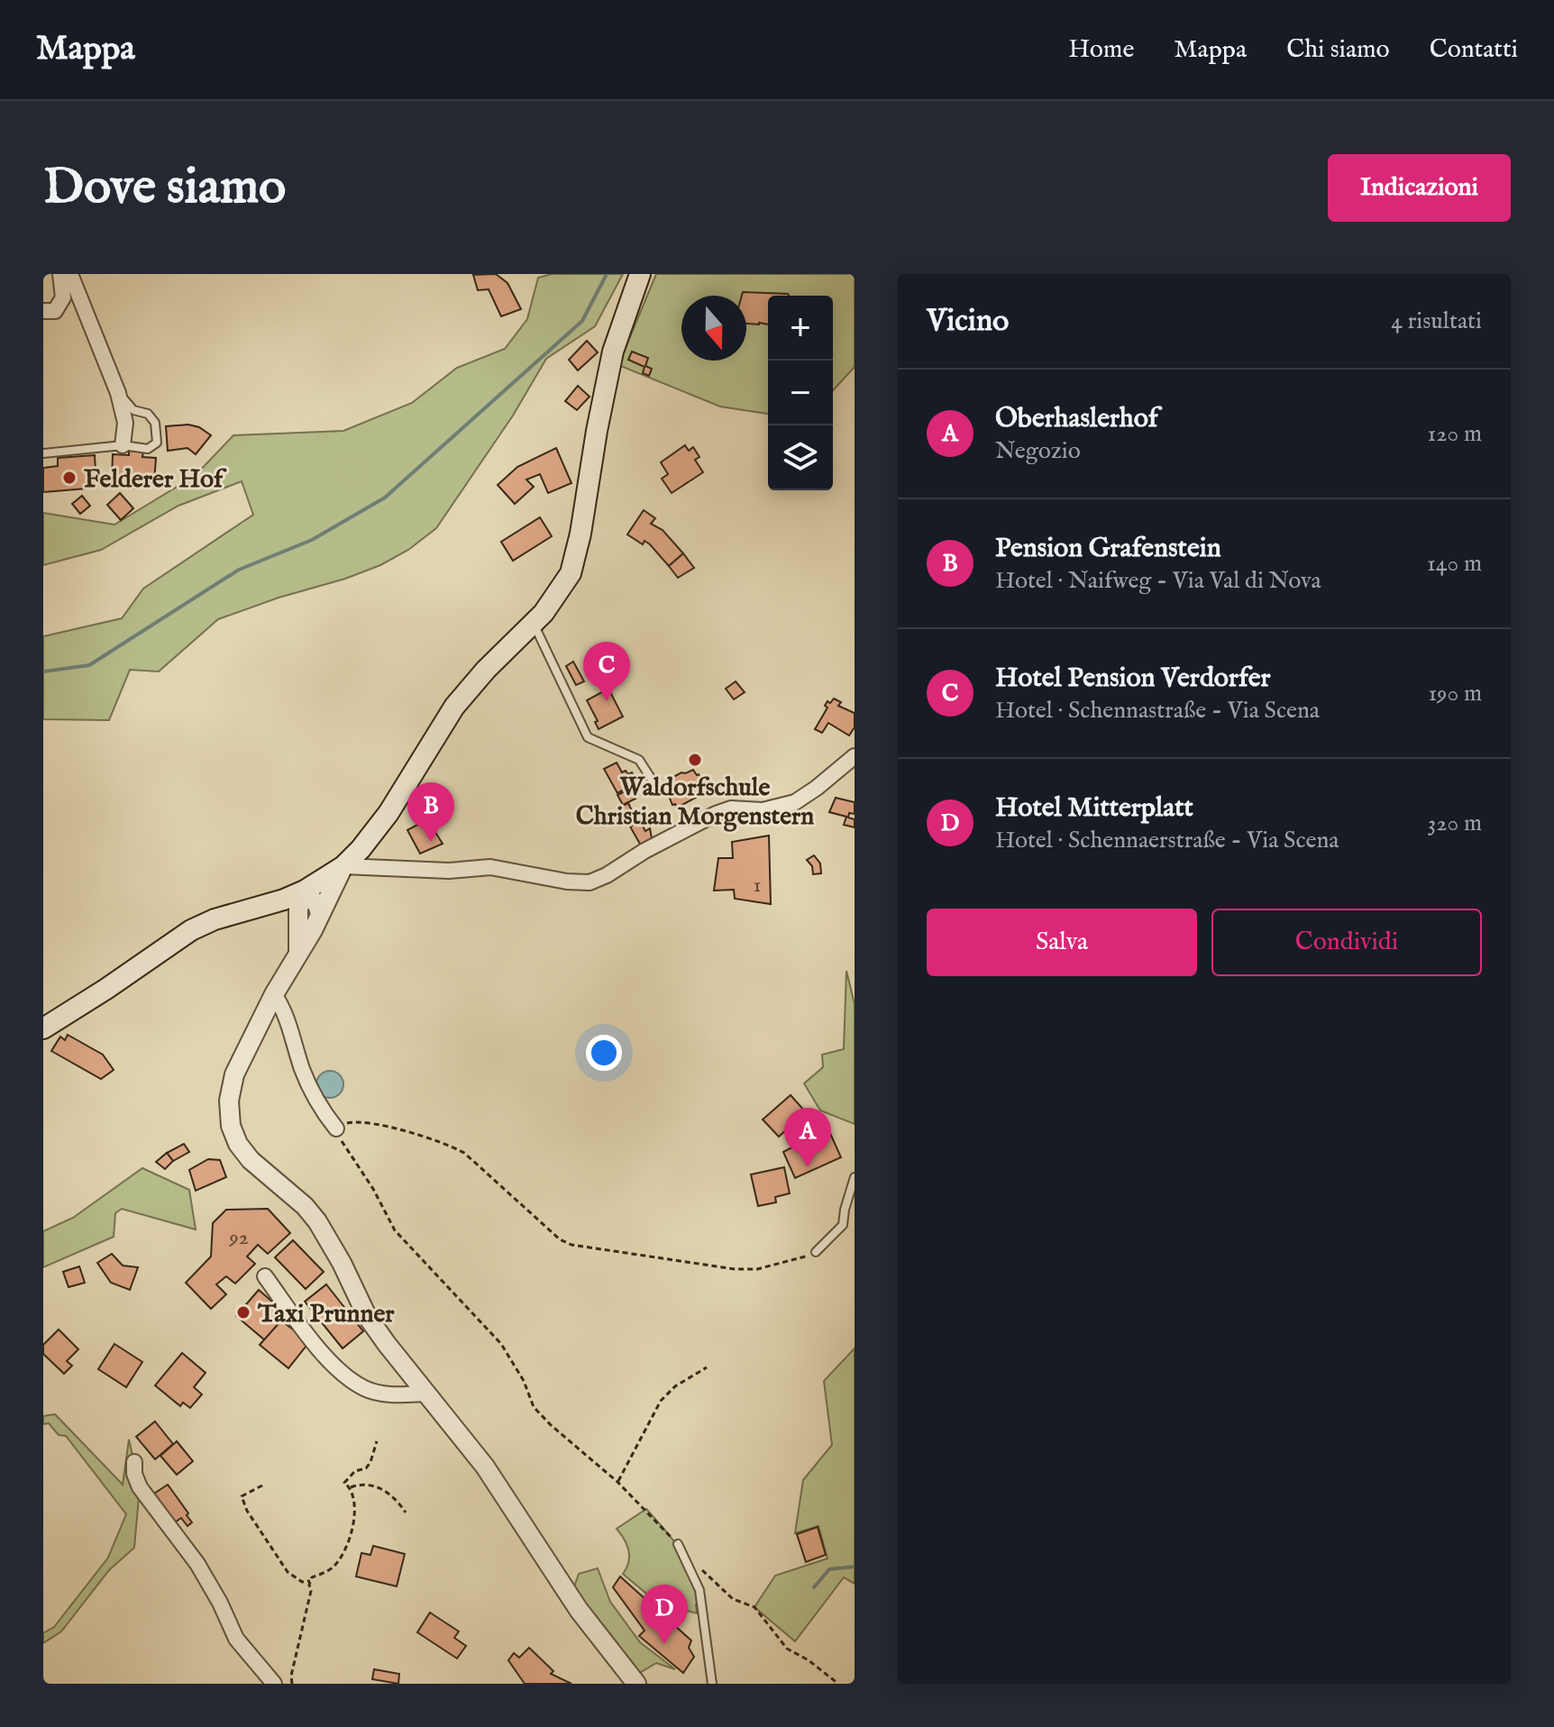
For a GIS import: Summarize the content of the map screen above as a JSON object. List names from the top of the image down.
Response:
{
  "places": ["Felderer Hof", "Waldorfschule Christian Morgenstern", "Taxi Prunner"],
  "house_numbers": ["1", "92"],
  "north": "bottom",
  "page": {
    "header": "Mappa",
    "nav": [
      "Home",
      "Mappa",
      "Chi siamo",
      "Contatti"
    ],
    "buttons": [
      "Indicazioni",
      ["Salva", "Condividi"]
    ],
    "title": "Dove siamo",
    "heading": ["Vicino", "4 risultati"],
    "map_buttons": ["+", "−"],
    "list": [
      {
        "mark": "A",
        "name": "Oberhaslerhof",
        "note": "Negozio",
        "value": "120 m"
      },
      {
        "mark": "B",
        "name": "Pension Grafenstein",
        "note": "Hotel · Naifweg - Via Val di Nova",
        "value": "140 m"
      },
      {
        "mark": "C",
        "name": "Hotel Pension Verdorfer",
        "note": "Hotel · Schennastraße - Via Scena",
        "value": "190 m"
      },
      {
        "mark": "D",
        "name": "Hotel Mitterplatt",
        "note": "Hotel · Schennaerstraße - Via Scena",
        "value": "320 m"
      }
    ],
    "pins": [
      "C",
      "B",
      "A",
      "D"
    ]
  }
}
